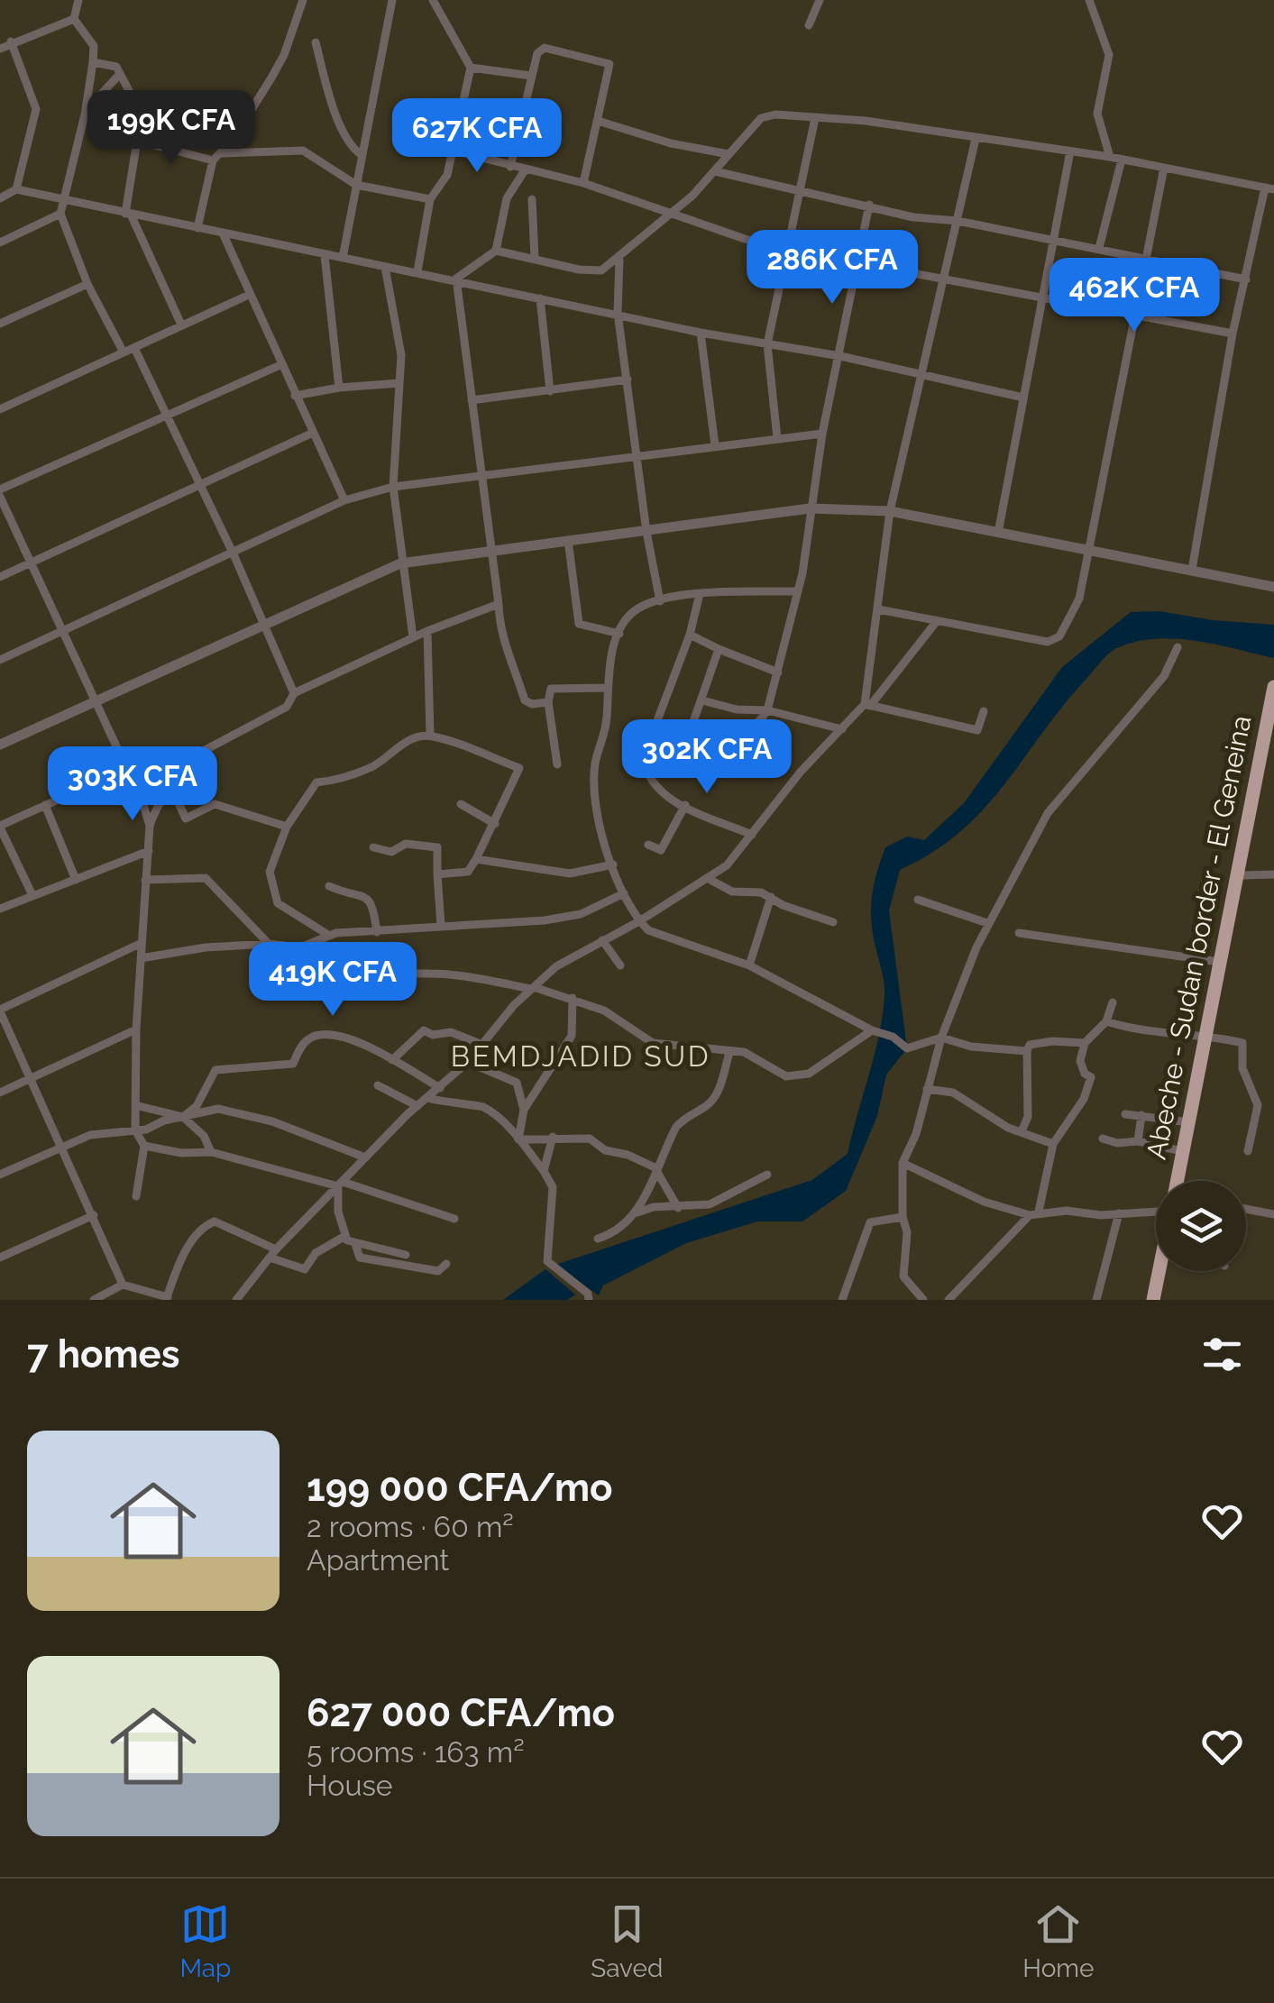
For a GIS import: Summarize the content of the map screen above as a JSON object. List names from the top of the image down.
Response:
{
  "streets": {
    "highway": ["Abeche - Sudan border - El Geneina"]
  },
  "districts": ["BEMDJADID SUD"],
  "page": {
    "price": [
      "199K CFA",
      "627K CFA",
      "286K CFA",
      "462K CFA",
      "302K CFA",
      "303K CFA",
      "419K CFA"
    ],
    "heading": "7 homes",
    "list": [
      {
        "name": "199 000 CFA/mo",
        "note": "2 rooms · 60 m² · Apartment"
      },
      {
        "name": "627 000 CFA/mo",
        "note": "5 rooms · 163 m² · House"
      }
    ],
    "tabs": ["Map", "Saved", "Home"]
  }
}
